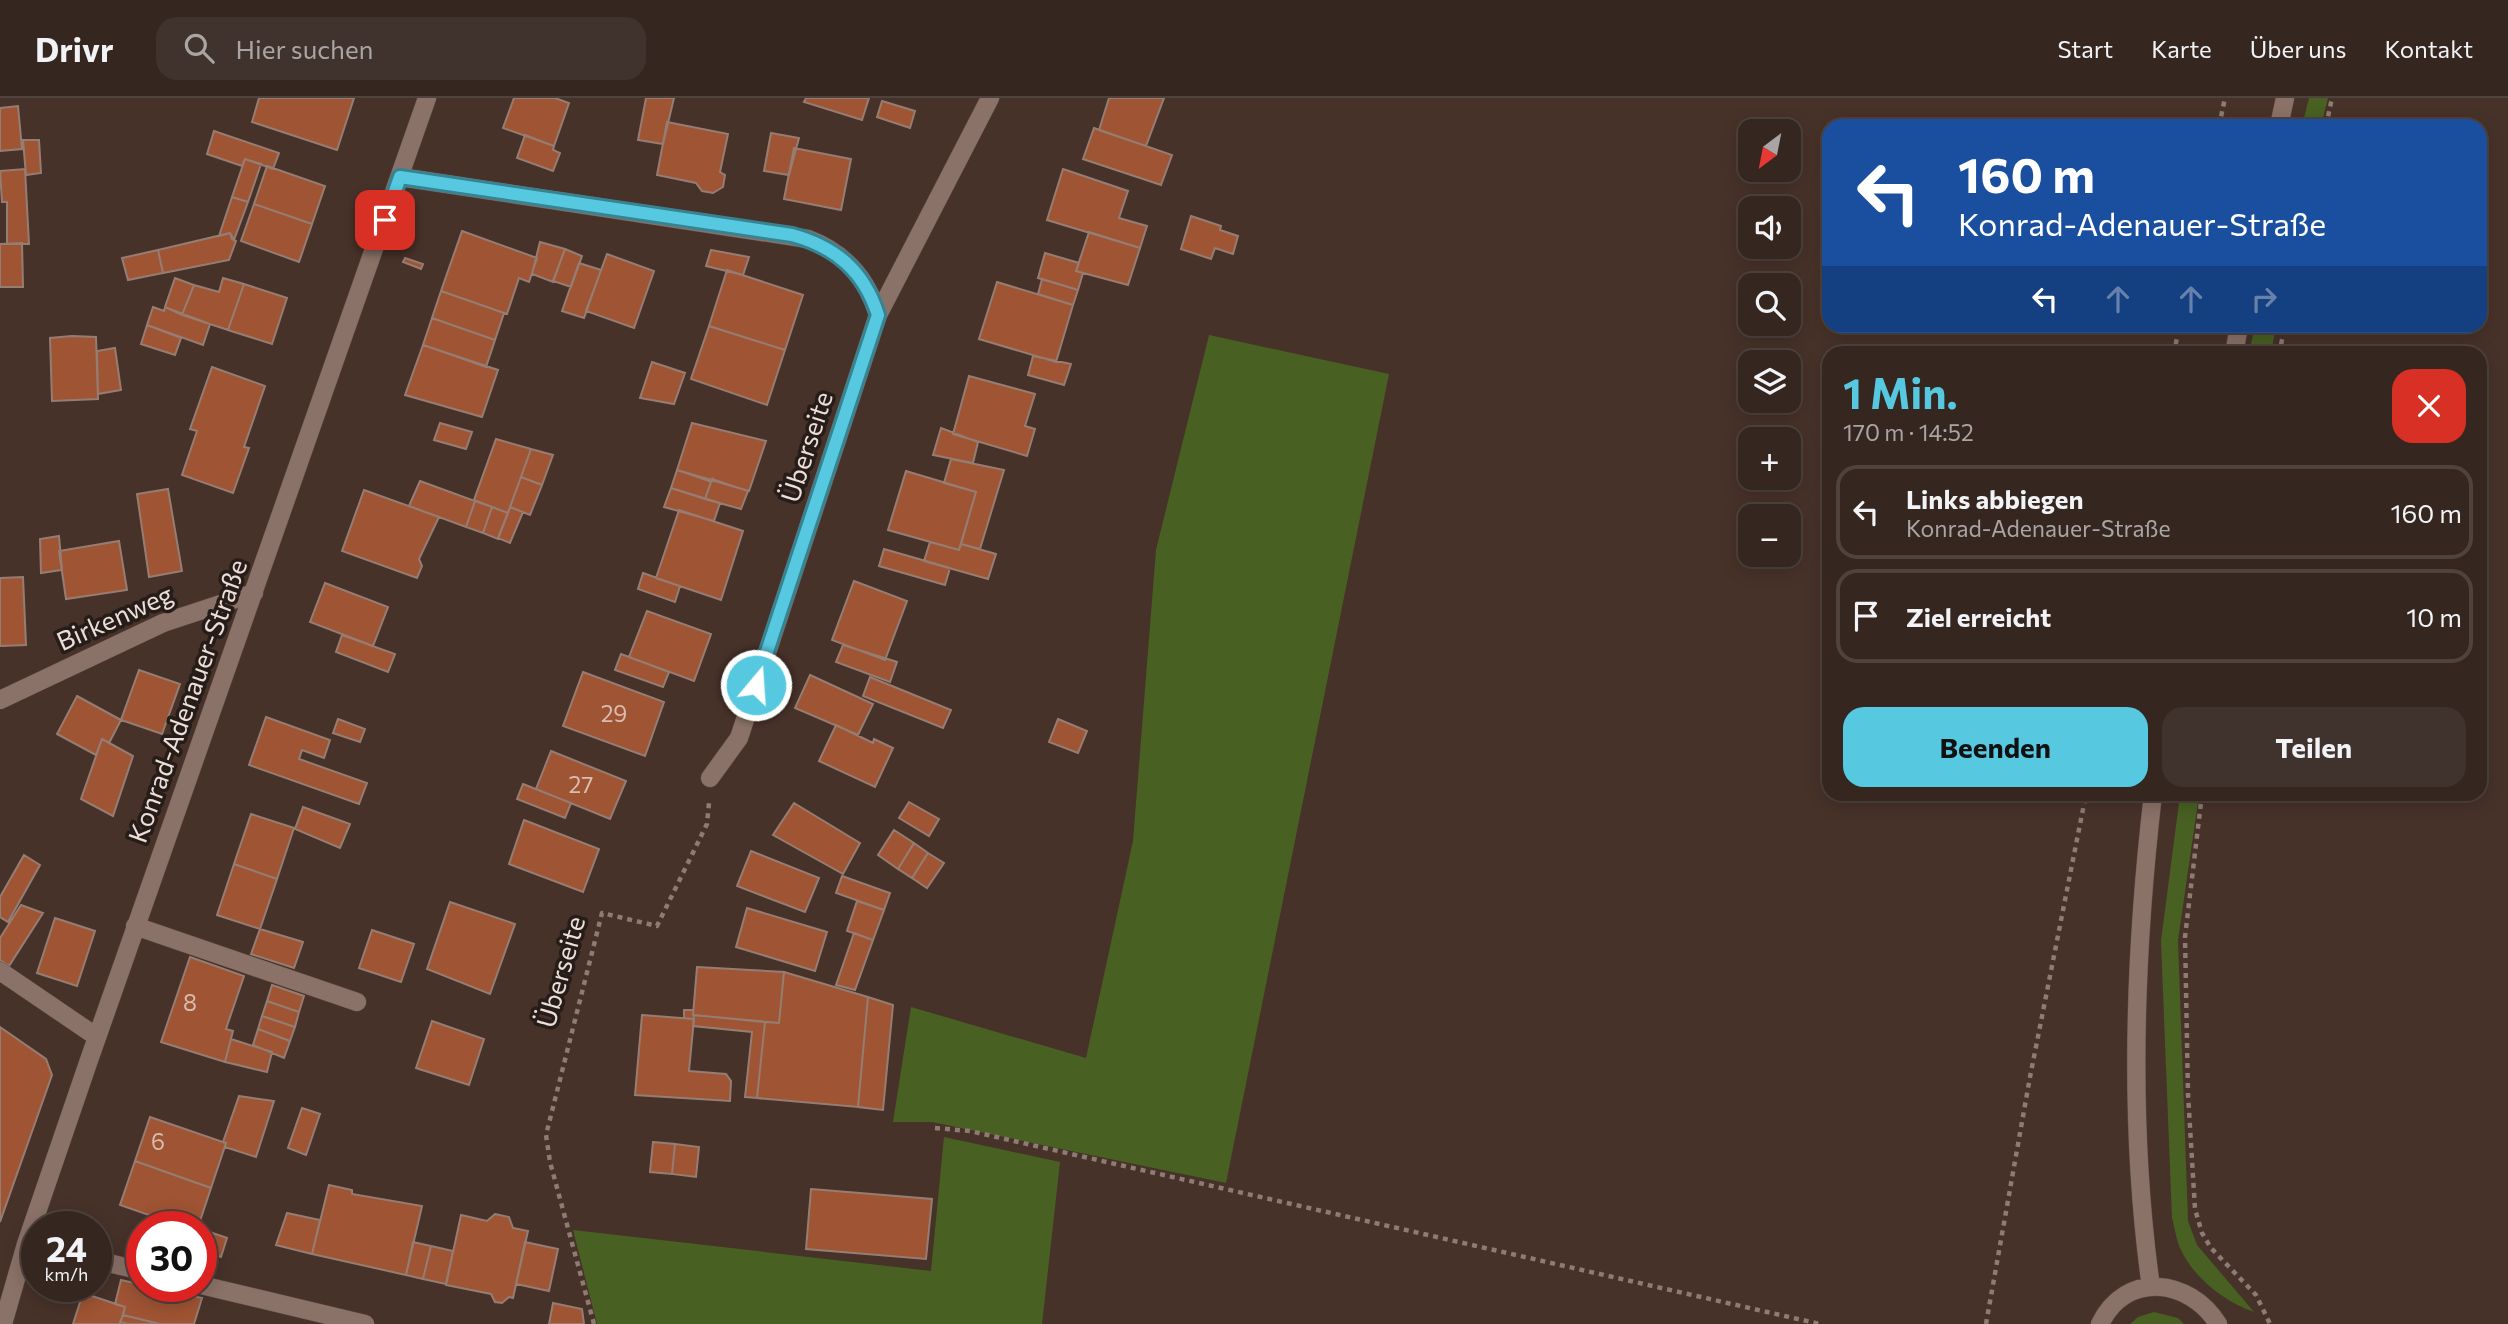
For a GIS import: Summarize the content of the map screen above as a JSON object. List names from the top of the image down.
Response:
{
  "streets": {
    "street": ["Überseite", "Birkenweg", "Konrad-Adenauer-Straße"]
  },
  "crossings": [
    ["Birkenweg", "Konrad-Adenauer-Straße"]
  ],
  "house_numbers": [
    "29",
    "27",
    "8",
    "6"
  ],
  "north": "bottom left",
  "page": {
    "header": "Drivr",
    "search": "Hier suchen",
    "nav": [
      "Start",
      "Karte",
      "Über uns",
      "Kontakt"
    ],
    "map_buttons": ["+", "−"],
    "turn": ["160 m", "Konrad-Adenauer-Straße"],
    "heading": ["1 Min.", "170 m · 14:52"],
    "list": [
      {
        "name": "Links abbiegen",
        "note": "Konrad-Adenauer-Straße",
        "value": "160 m"
      },
      {
        "name": "Ziel erreicht",
        "value": "10 m"
      }
    ],
    "buttons": ["Beenden", "Teilen"],
    "speed": "24 km/h",
    "limit": "30"
  }
}
